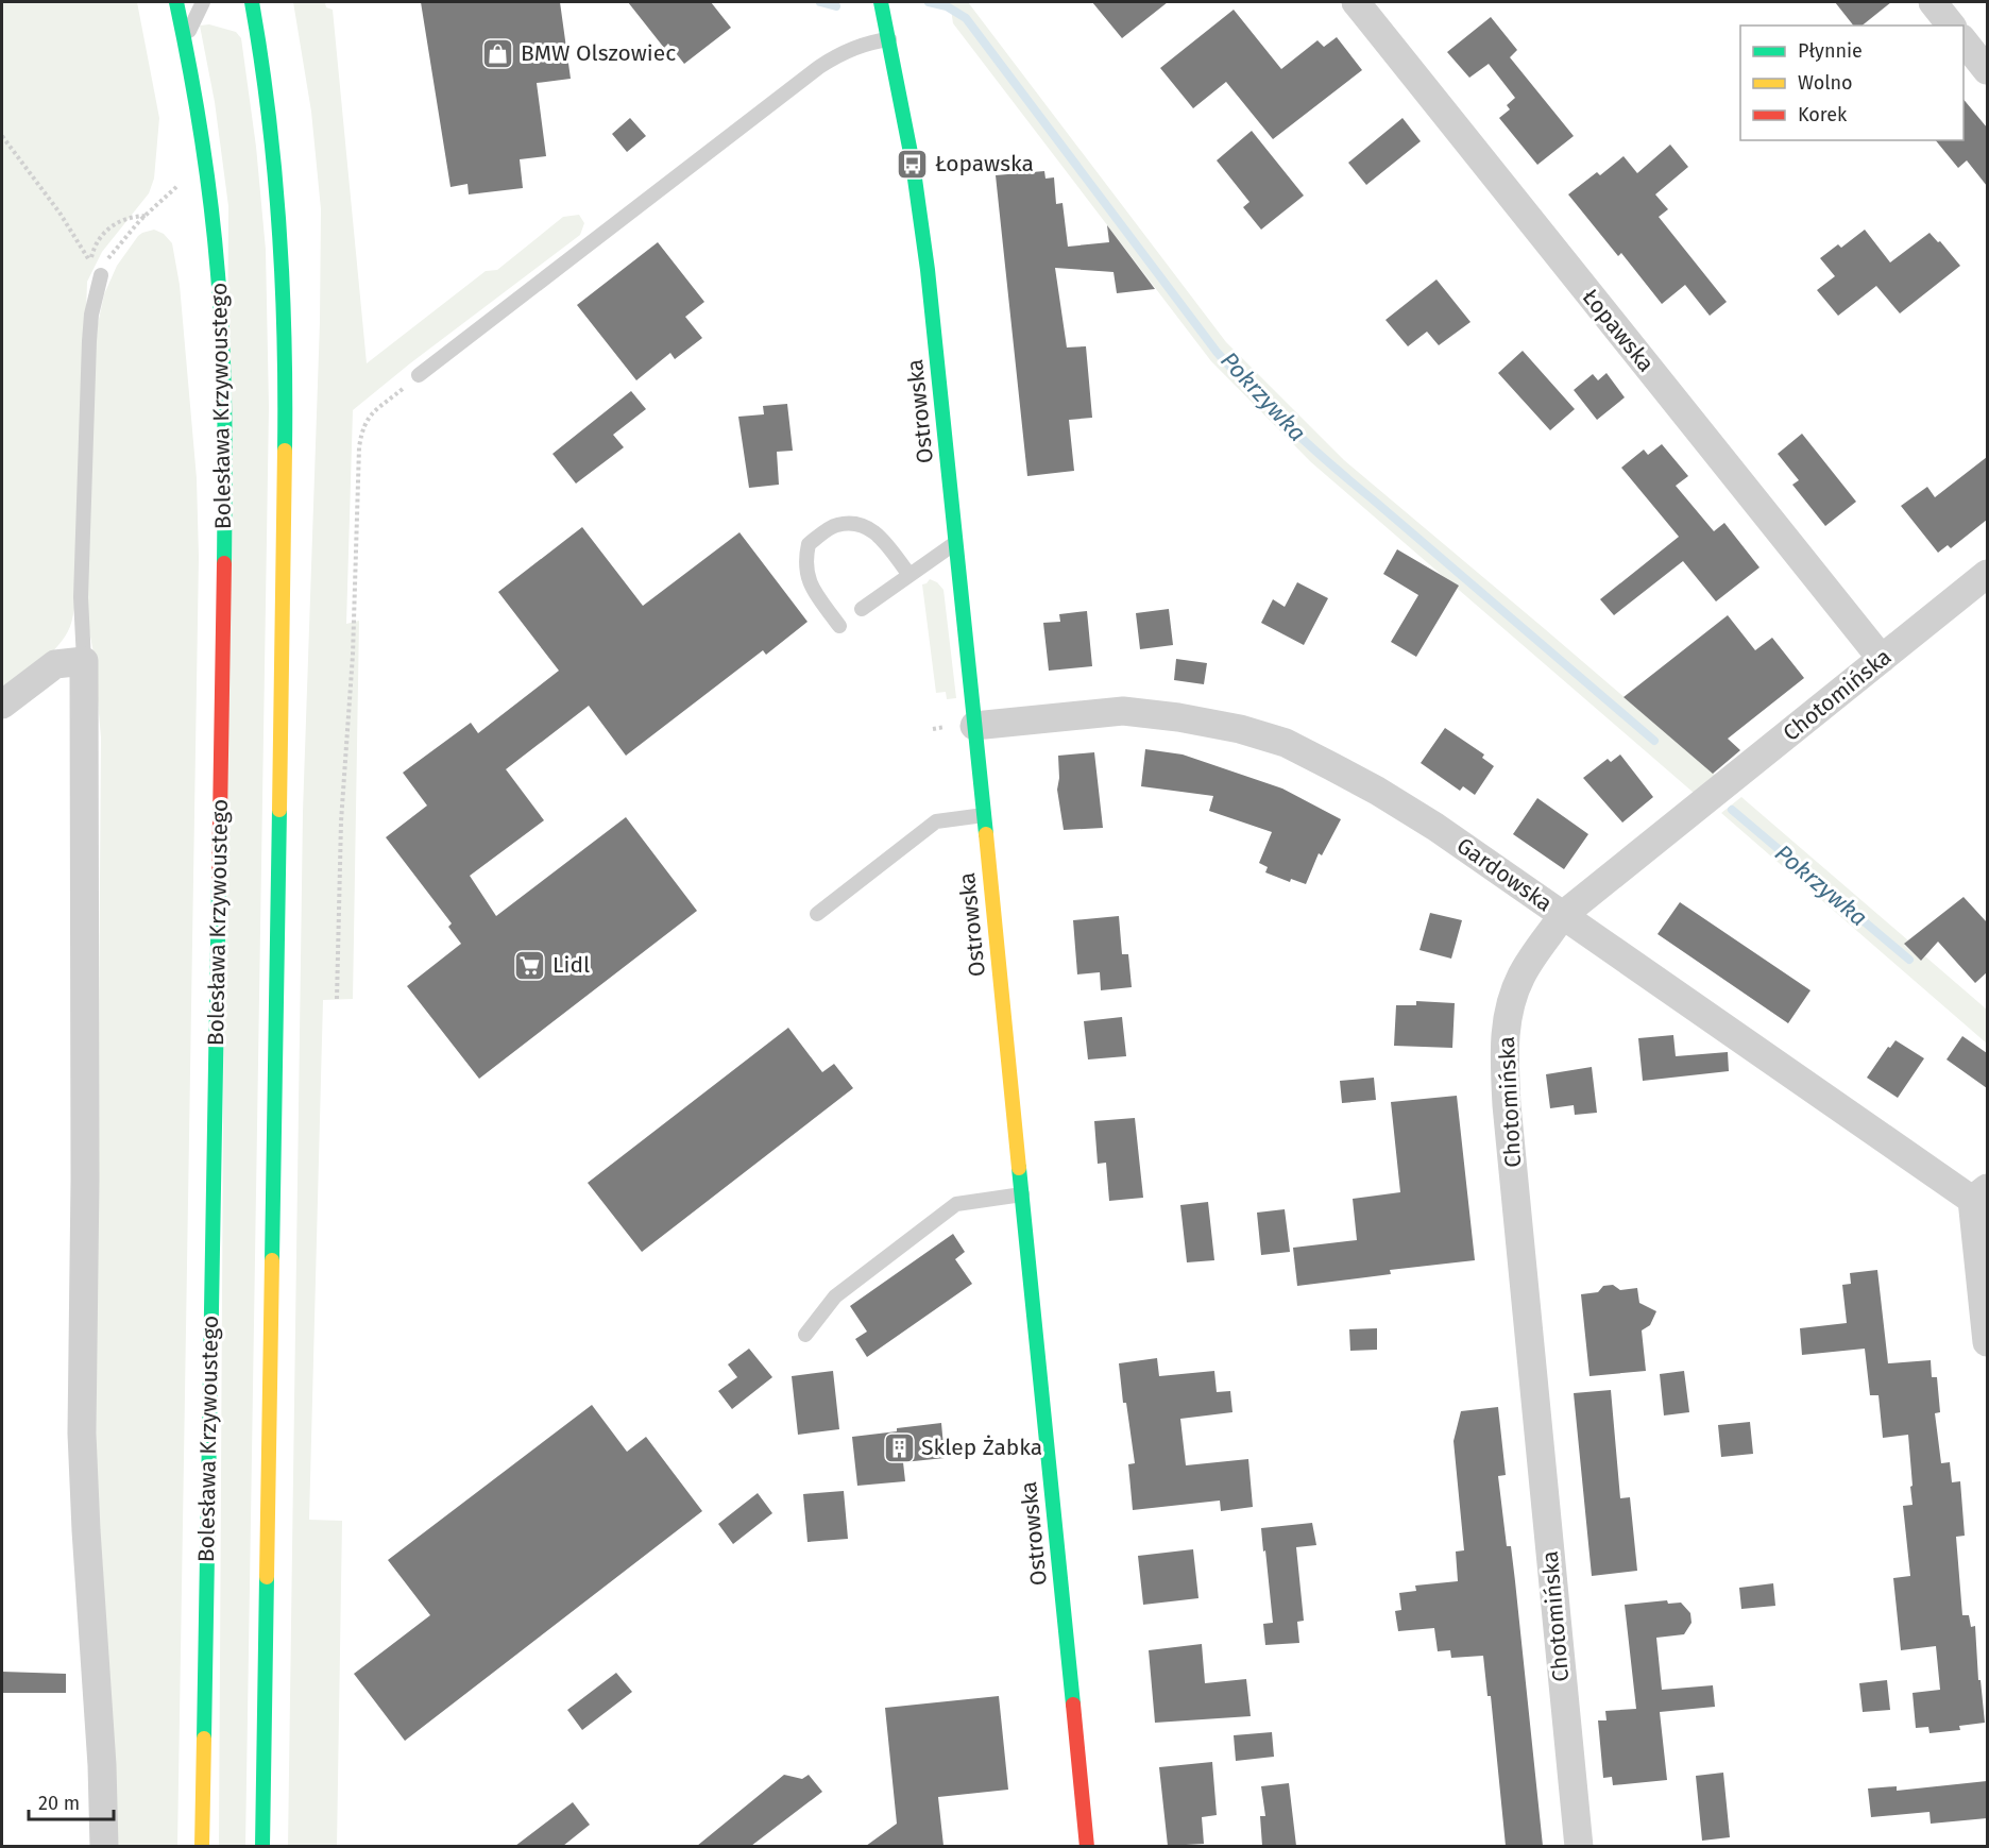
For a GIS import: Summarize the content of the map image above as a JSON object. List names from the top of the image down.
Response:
{
  "streets": {
    "main road": ["Bolesława Krzywoustego", "Ostrowska"],
    "street": ["Łopawska", "Chotomińska", "Gardowska"]
  },
  "crossings": [
    ["Łopawska", "Chotomińska"],
    ["Ostrowska", "Gardowska"],
    ["Chotomińska", "Gardowska"]
  ],
  "water": ["Pokrzywka"],
  "places": {
    "shop": ["BMW Olszowiec"],
    "bus stop": ["Łopawska"],
    "supermarket": ["Lidl"],
    "building": ["Sklep Żabka"]
  },
  "legend": ["Płynnie", "Wolno", "Korek"],
  "scale_bar": "20 m"
}
